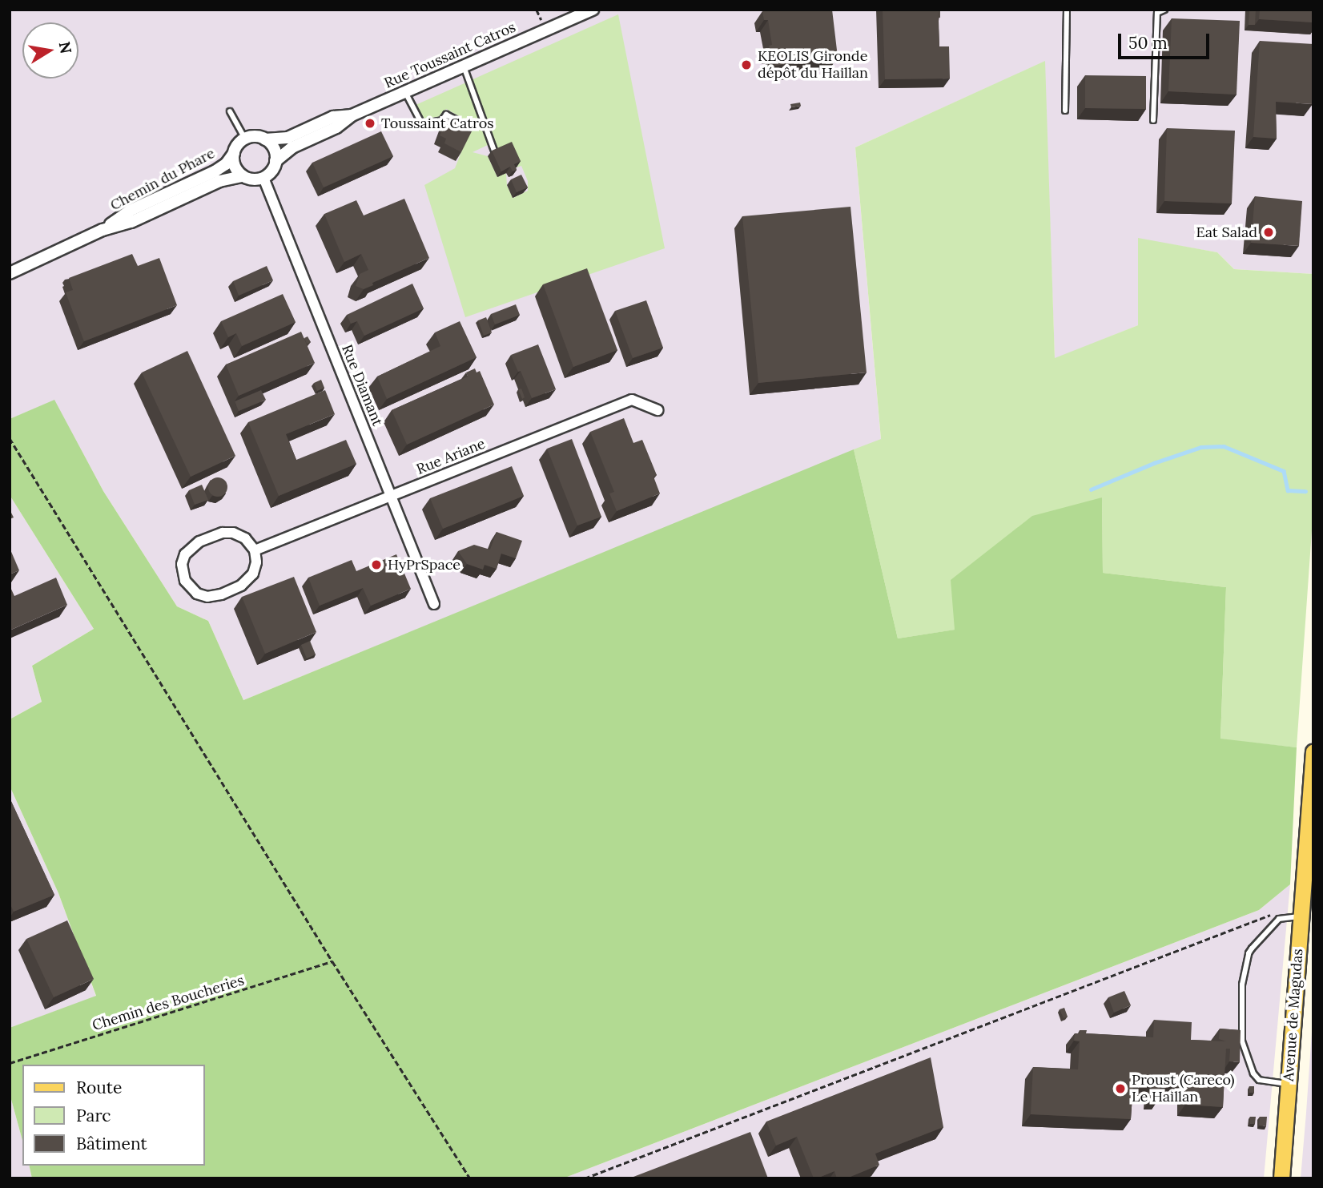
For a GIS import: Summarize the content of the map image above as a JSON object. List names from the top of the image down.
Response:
{
  "streets": {
    "main road": ["Avenue de Magudas"],
    "street": [
      "Rue Toussaint Catros",
      "Chemin du Phare",
      "Rue Diamant",
      "Rue Ariane"
    ],
    "path": ["Chemin des Boucheries"]
  },
  "crossings": [
    ["Rue Toussaint Catros", "Chemin du Phare"],
    ["Rue Toussaint Catros", "Rue Diamant"],
    ["Chemin du Phare", "Rue Diamant"],
    ["Rue Diamant", "Rue Ariane"]
  ],
  "places": [
    "KEOLIS Gironde dépôt du Haillan",
    "Toussaint Catros",
    "Eat Salad",
    "HyPrSpace",
    "Proust (Careco) Le Haillan"
  ],
  "legend": ["Route", "Parc", "Bâtiment"],
  "scale_bar": "50 m",
  "north": "right"
}
